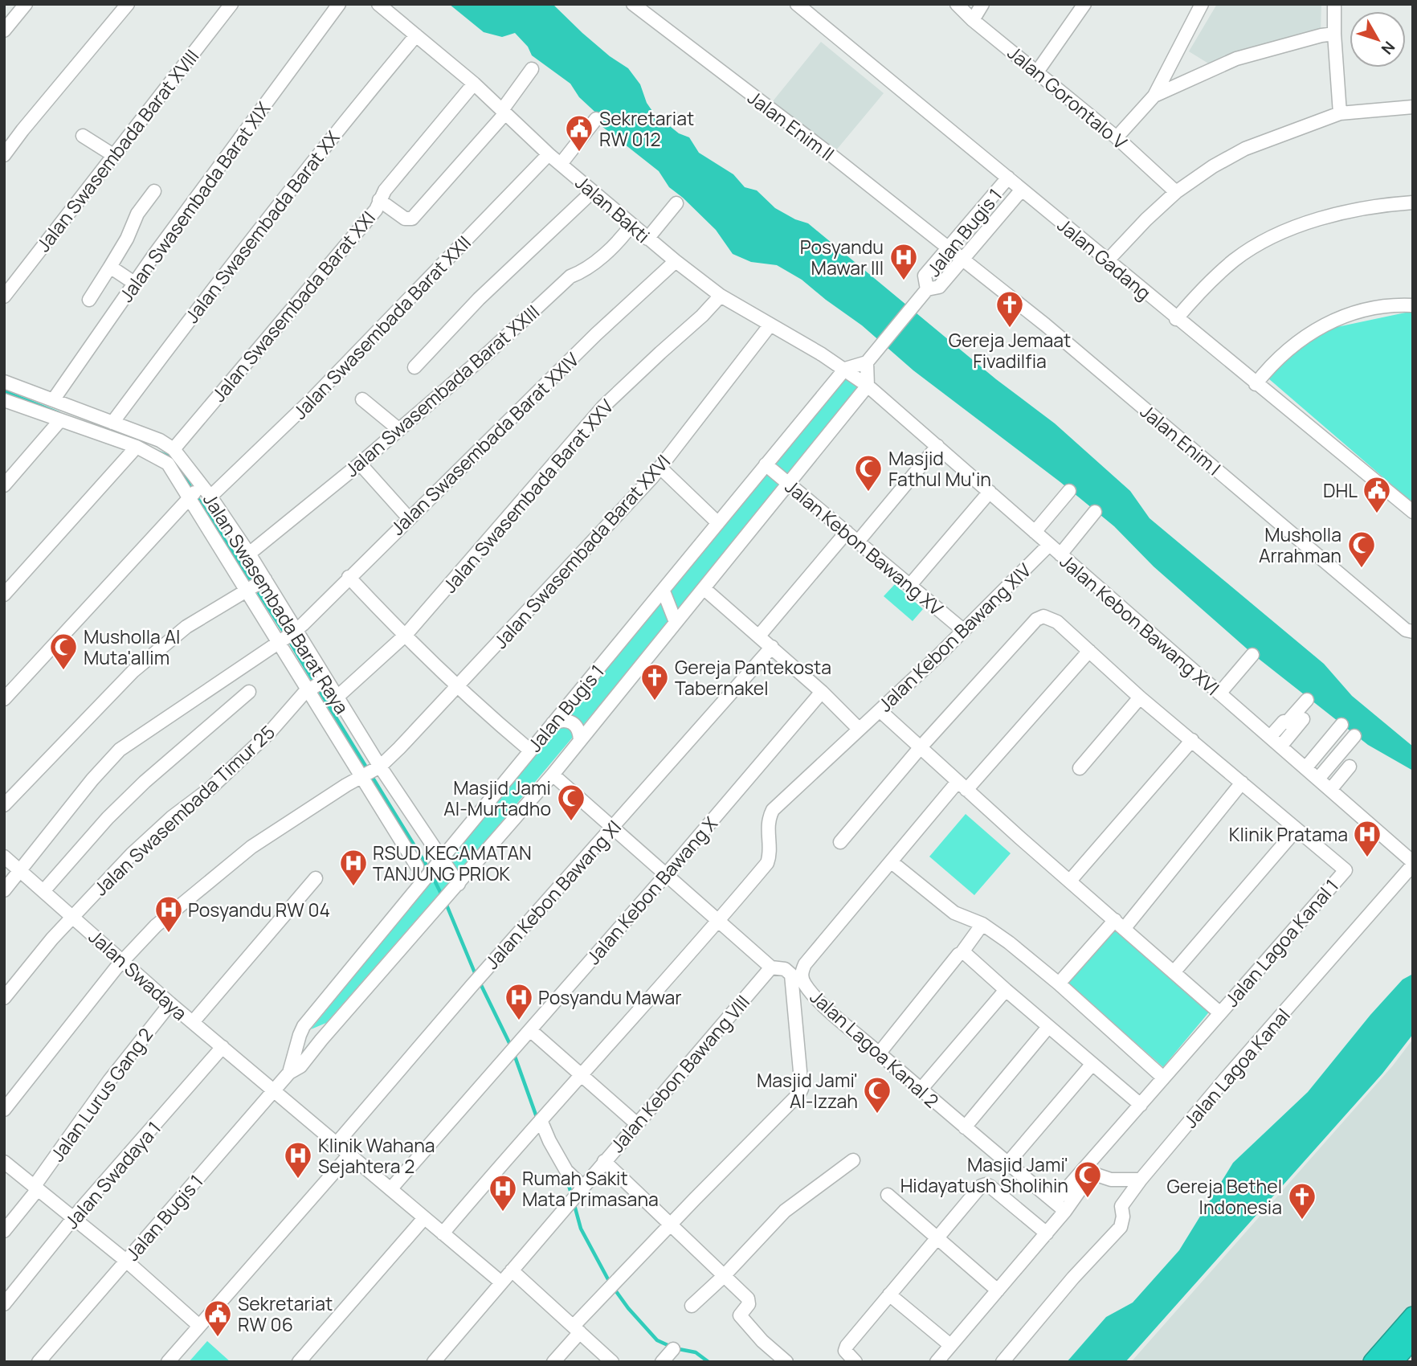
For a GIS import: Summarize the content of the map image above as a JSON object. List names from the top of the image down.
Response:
{
  "streets": {
    "street": [
      "Jalan Gorontalo V",
      "Jalan Enim II",
      "Jalan Swasembada Barat XVIII",
      "Jalan Swasembada Barat XIX",
      "Jalan Bakti",
      "Jalan Swasembada Barat XX",
      "Jalan Bugis 1",
      "Jalan Gadang",
      "Jalan Swasembada Barat XXI",
      "Jalan Swasembada Barat XXII",
      "Jalan Swasembada Barat XXIII",
      "Jalan Enim I",
      "Jalan Swasembada Barat XXIV",
      "Jalan Swasembada Barat XXV",
      "Jalan Kebon Bawang XV",
      "Jalan Swasembada Barat XXVI",
      "Jalan Swasembada Barat Raya",
      "Jalan Kebon Bawang XVI",
      "Jalan Kebon Bawang XIV",
      "Jalan Swasembada Timur 25",
      "Jalan Kebon Bawang X",
      "Jalan Kebon Bawang XI",
      "Jalan Lagoa Kanal 1",
      "Jalan Swadaya",
      "Jalan Lagoa Kanal 2",
      "Jalan Lagoa Kanal",
      "Jalan Kebon Bawang VIII",
      "Jalan Lurus Gang 2",
      "Jalan Swadaya 1"
    ]
  },
  "crossings": [
    ["Jalan Enim II", "Jalan Bugis 1"],
    ["Jalan Enim II", "Jalan Enim I"],
    ["Jalan Swasembada Barat XIX", "Jalan Swasembada Barat Raya"],
    ["Jalan Bakti", "Jalan Swasembada Barat XX"],
    ["Jalan Bakti", "Jalan Bugis 1"],
    ["Jalan Bakti", "Jalan Swasembada Barat XXI"],
    ["Jalan Bakti", "Jalan Swasembada Barat XXII"],
    ["Jalan Bakti", "Jalan Swasembada Barat XXIII"],
    ["Jalan Bakti", "Jalan Swasembada Barat XXIV"],
    ["Jalan Bakti", "Jalan Swasembada Barat XXV"],
    ["Jalan Bakti", "Jalan Swasembada Barat XXVI"],
    ["Jalan Bakti", "Jalan Kebon Bawang XVI"],
    ["Jalan Swasembada Barat XX", "Jalan Swasembada Barat Raya"],
    ["Jalan Bugis 1", "Jalan Gadang"],
    ["Jalan Bugis 1", "Jalan Enim I"],
    ["Jalan Bugis 1", "Jalan Kebon Bawang XV"],
    ["Jalan Bugis 1", "Jalan Swasembada Barat Raya"],
    ["Jalan Bugis 1", "Jalan Kebon Bawang XVI"],
    ["Jalan Bugis 1", "Jalan Swadaya"],
    ["Jalan Swasembada Barat XXI", "Jalan Swasembada Barat Raya"],
    ["Jalan Swasembada Barat XXII", "Jalan Swasembada Barat Raya"],
    ["Jalan Swasembada Barat XXIII", "Jalan Swasembada Barat Raya"],
    ["Jalan Swasembada Barat XXIV", "Jalan Swasembada Barat Raya"],
    ["Jalan Swasembada Barat XXIV", "Jalan Swadaya"],
    ["Jalan Swasembada Barat XXV", "Jalan Swasembada Barat Raya"],
    ["Jalan Kebon Bawang XV", "Jalan Kebon Bawang XIV"],
    ["Jalan Swasembada Barat XXVI", "Jalan Swasembada Barat Raya"],
    ["Jalan Swasembada Barat XXVI", "Jalan Swadaya"],
    ["Jalan Swasembada Barat Raya", "Jalan Swasembada Timur 25"],
    ["Jalan Kebon Bawang XVI", "Jalan Kebon Bawang XIV"],
    ["Jalan Kebon Bawang XVI", "Jalan Lagoa Kanal"],
    ["Jalan Kebon Bawang XIV", "Jalan Lagoa Kanal 1"],
    ["Jalan Kebon Bawang XIV", "Jalan Swadaya"],
    ["Jalan Swasembada Timur 25", "Jalan Swadaya"],
    ["Jalan Kebon Bawang X", "Jalan Swadaya"],
    ["Jalan Kebon Bawang XI", "Jalan Swadaya"],
    ["Jalan Lagoa Kanal 1", "Jalan Lagoa Kanal 2"],
    ["Jalan Swadaya", "Jalan Kebon Bawang VIII"],
    ["Jalan Swadaya", "Jalan Lurus Gang 2"],
    ["Jalan Swadaya", "Jalan Swadaya 1"]
  ],
  "places": {
    "public building": ["Sekretariat RW 012", "DHL", "Sekretariat RW 06"],
    "hospital": [
      "Posyandu Mawar III",
      "Klinik Pratama",
      "RSUD KECAMATAN TANJUNG PRIOK",
      "Posyandu RW 04",
      "Posyandu Mawar",
      "Klinik Wahana Sejahtera 2",
      "Rumah Sakit Mata Primasana"
    ],
    "church": ["Gereja Jemaat Fivadilfia", "Gereja Pantekosta Tabernakel", "Gereja Bethel Indonesia"],
    "mosque": [
      "Masjid Fathul Mu'in",
      "Musholla Arrahman",
      "Musholla Al Muta'allim",
      "Masjid Jami Al-Murtadho",
      "Masjid Jami' Al-Izzah",
      "Masjid Jami' Hidayatush Sholihin"
    ]
  },
  "north": "bottom right"
}
